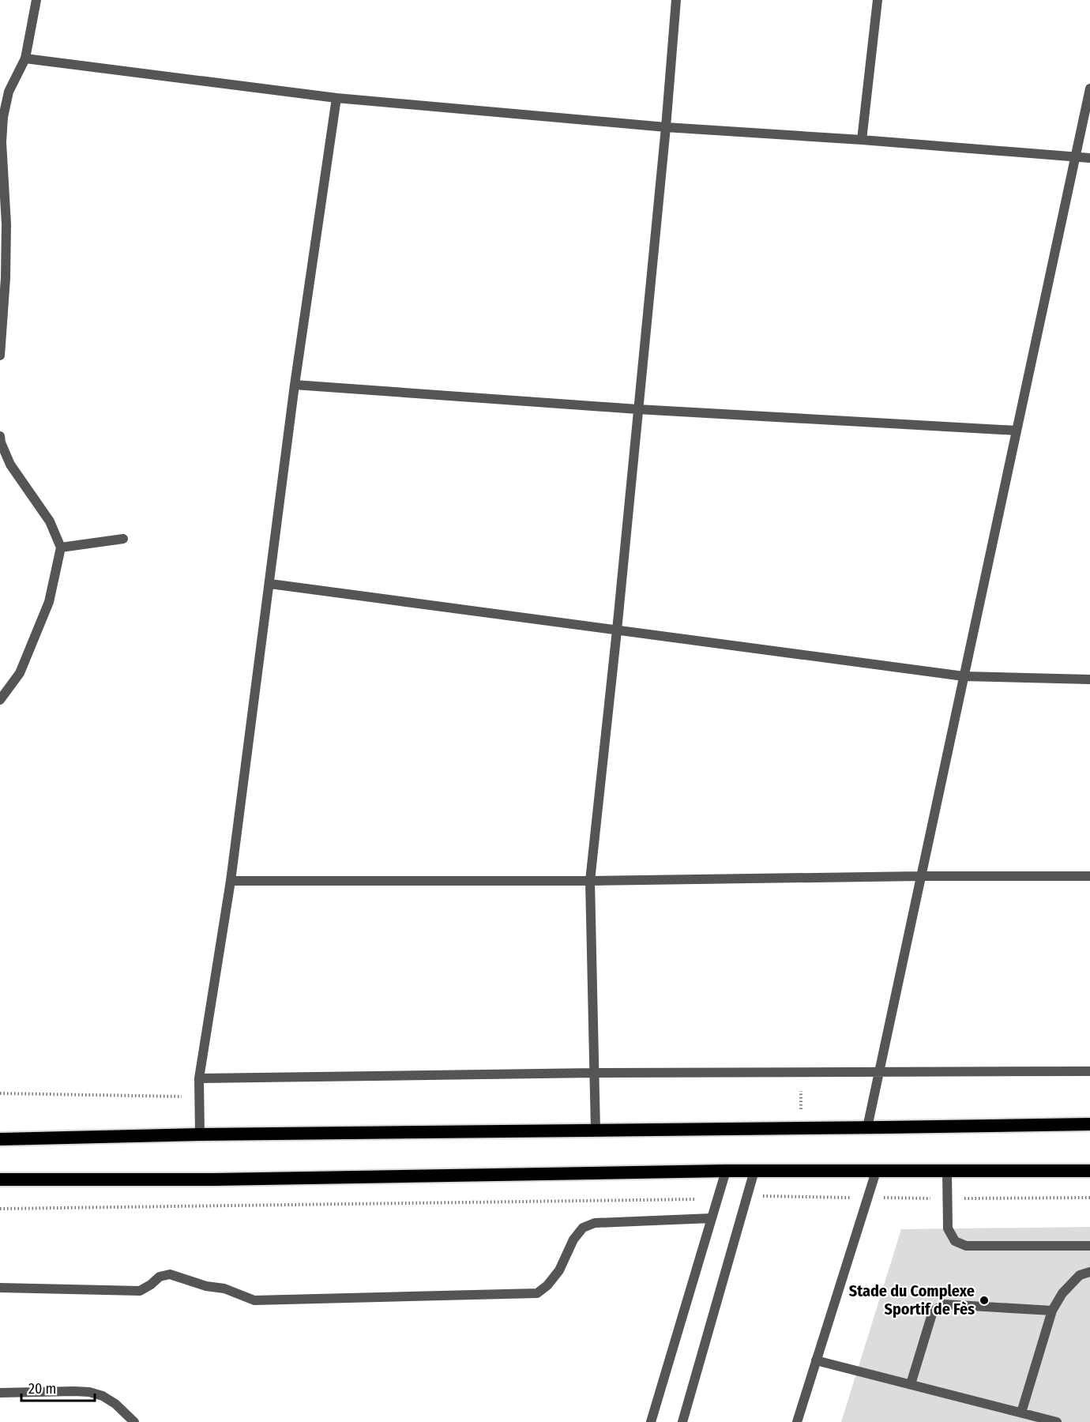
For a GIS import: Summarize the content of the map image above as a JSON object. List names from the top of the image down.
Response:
{
  "places": ["Stade du Complexe Sportif de Fès"],
  "scale_bar": "20 m"
}
